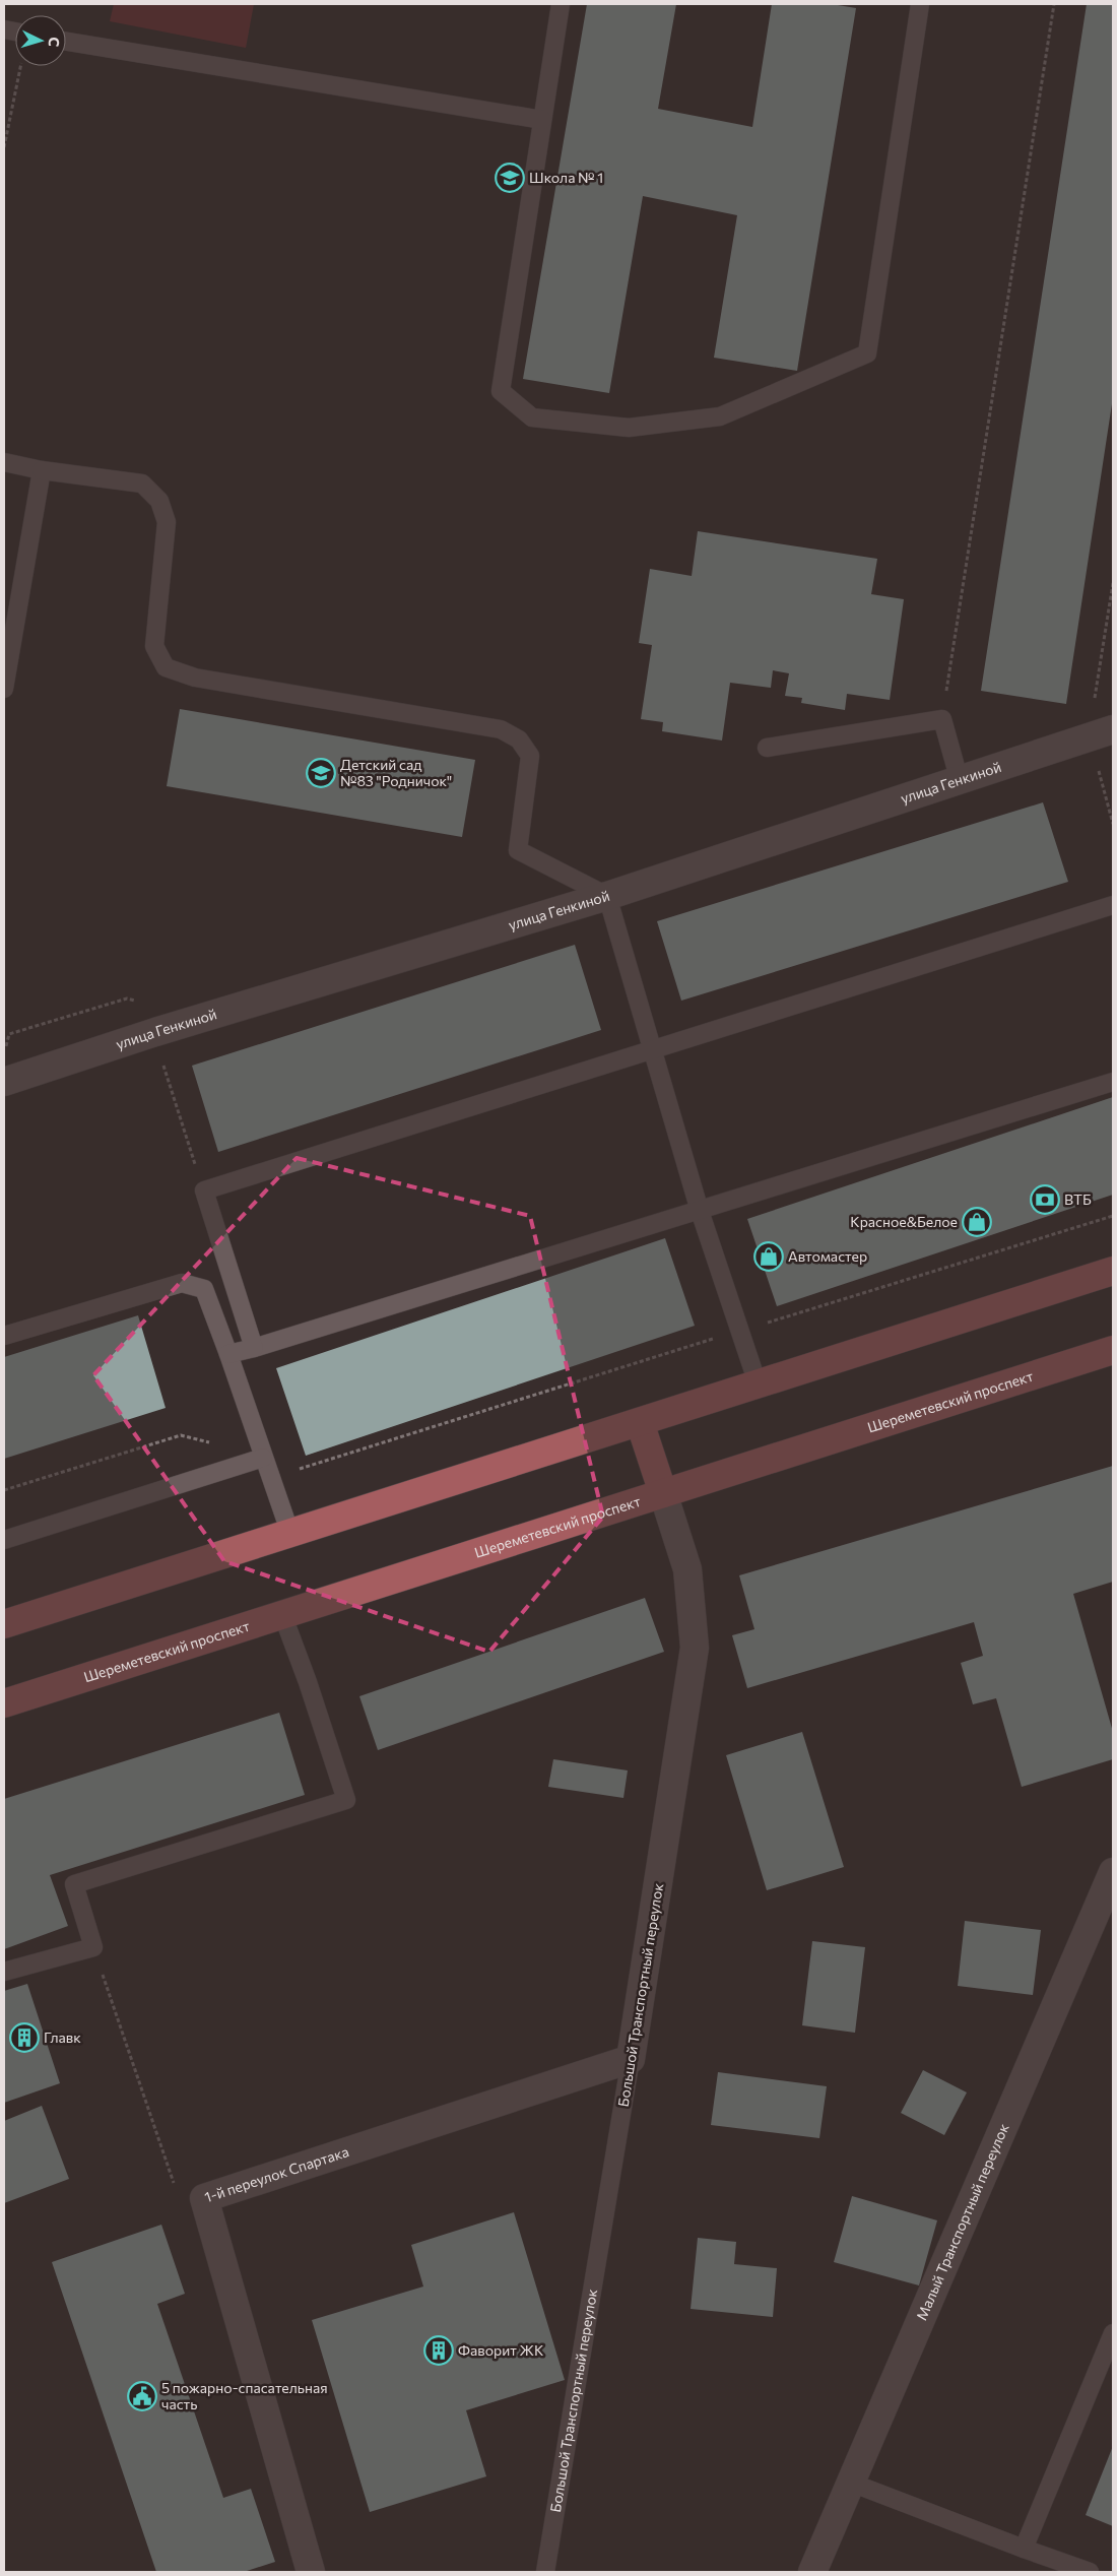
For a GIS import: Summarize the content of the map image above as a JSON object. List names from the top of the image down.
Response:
{
  "streets": {
    "main road": ["Шереметевский проспект", "Большой Транспортный переулок"],
    "street": ["улица Генкиной", "1-й переулок Спартака", "Малый Транспортный переулок"]
  },
  "crossings": [
    ["Шереметевский проспект", "Большой Транспортный переулок"],
    ["Большой Транспортный переулок", "1-й переулок Спартака"]
  ],
  "places": {
    "school or university": ["Школа № 1", "Детский сад №83 \"Родничок\""],
    "bank": ["ВТБ"],
    "shop": ["Красное&Белое", "Автомастер"],
    "building": ["Главк", "Фаворит ЖК"],
    "public building": ["5 пожарно-спасательная часть"]
  },
  "north": "right"
}
